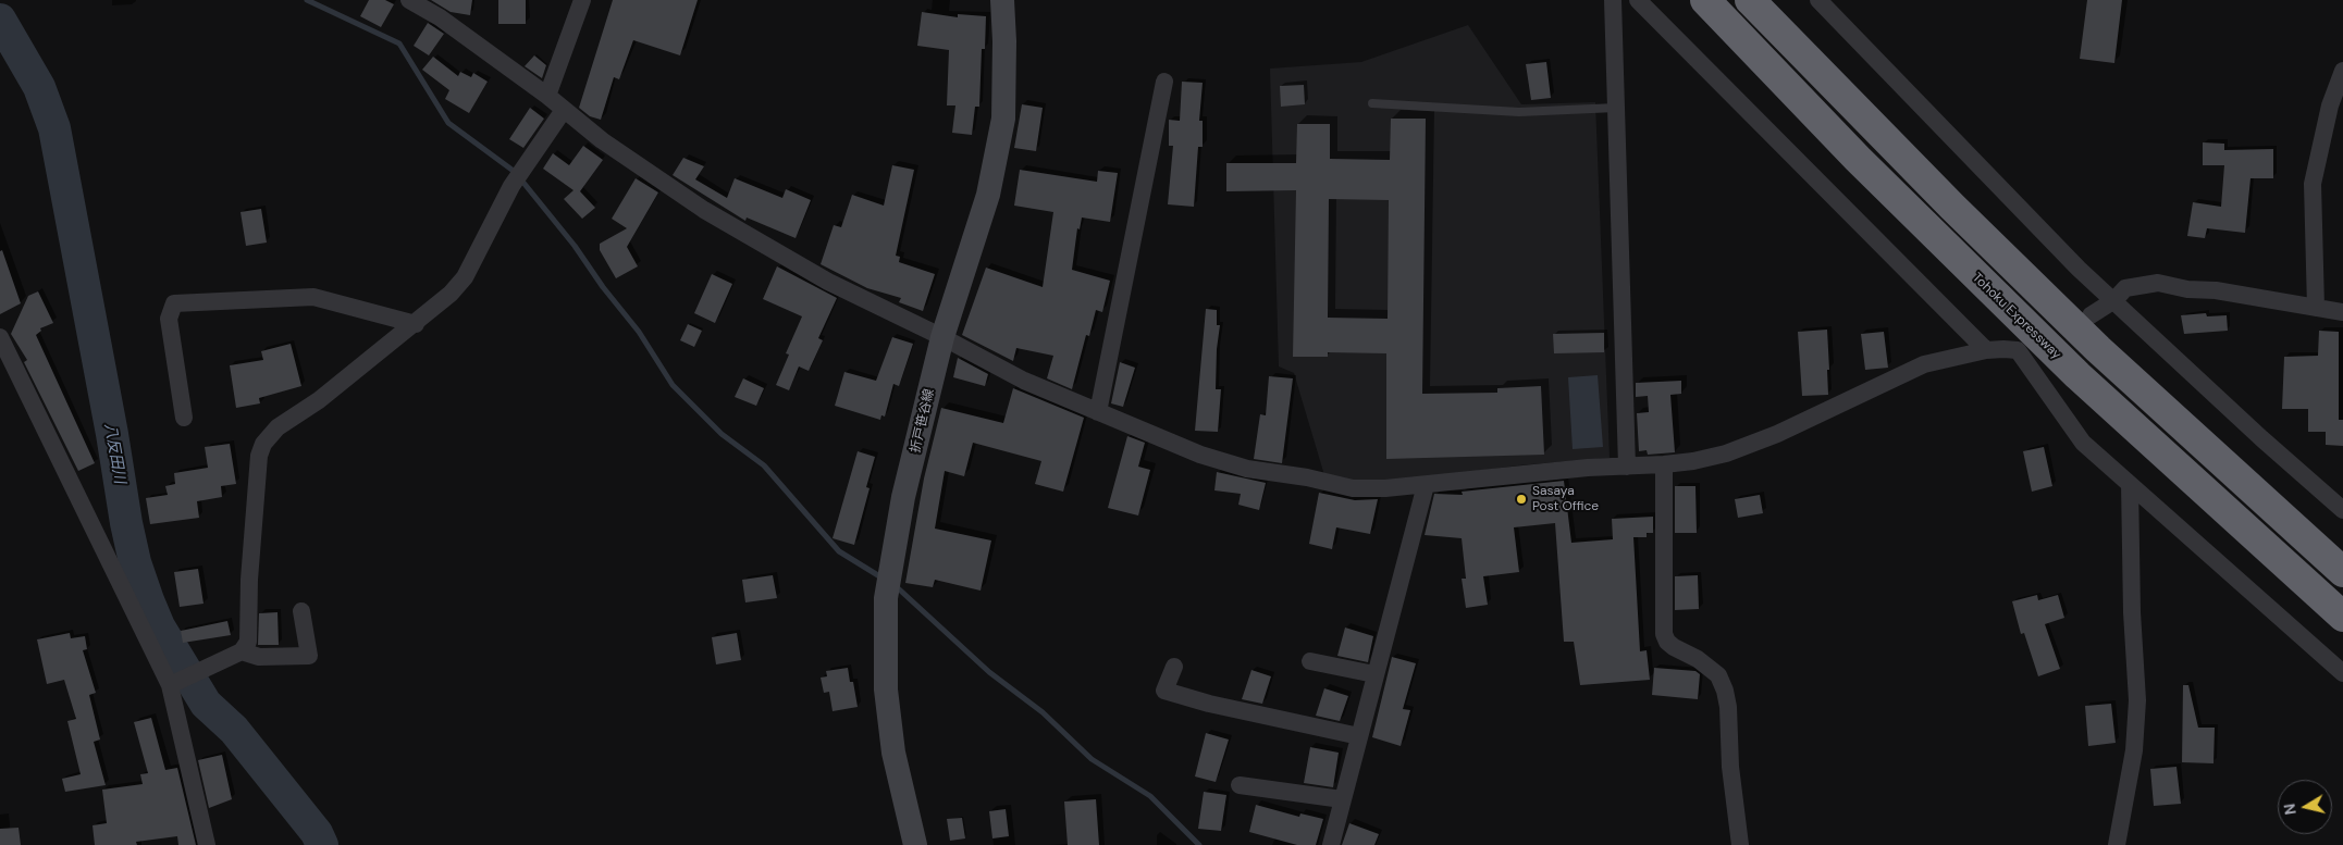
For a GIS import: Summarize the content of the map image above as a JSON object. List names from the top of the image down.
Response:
{
  "streets": {
    "highway": ["Tohoku Expressway"],
    "main road": ["折戸笹谷線"]
  },
  "water": ["八反田川"],
  "places": ["Sasaya Post Office"],
  "north": "left"
}
